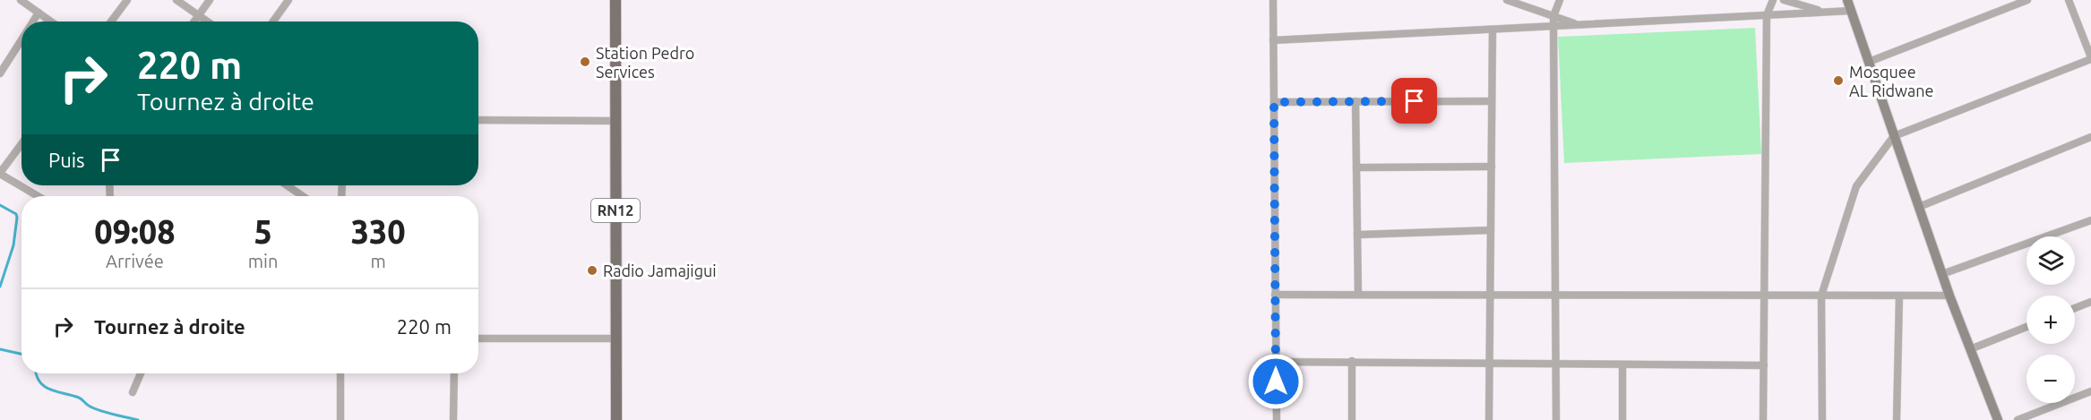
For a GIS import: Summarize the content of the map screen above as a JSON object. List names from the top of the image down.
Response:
{
  "streets": {
    "main road": ["RN12"]
  },
  "places": ["Station Pedro Services", "Mosquee AL Ridwane", "Radio Jamajigui"],
  "page": {
    "turn": ["220 m", "Tournez à droite"],
    "then": "Puis",
    "eta": [
      "09:08",
      "Arrivée",
      "5",
      "min",
      "330",
      "m"
    ],
    "map_buttons": ["+", "−"],
    "list": [
      {
        "name": "Tournez à droite",
        "value": "220 m"
      }
    ]
  }
}
